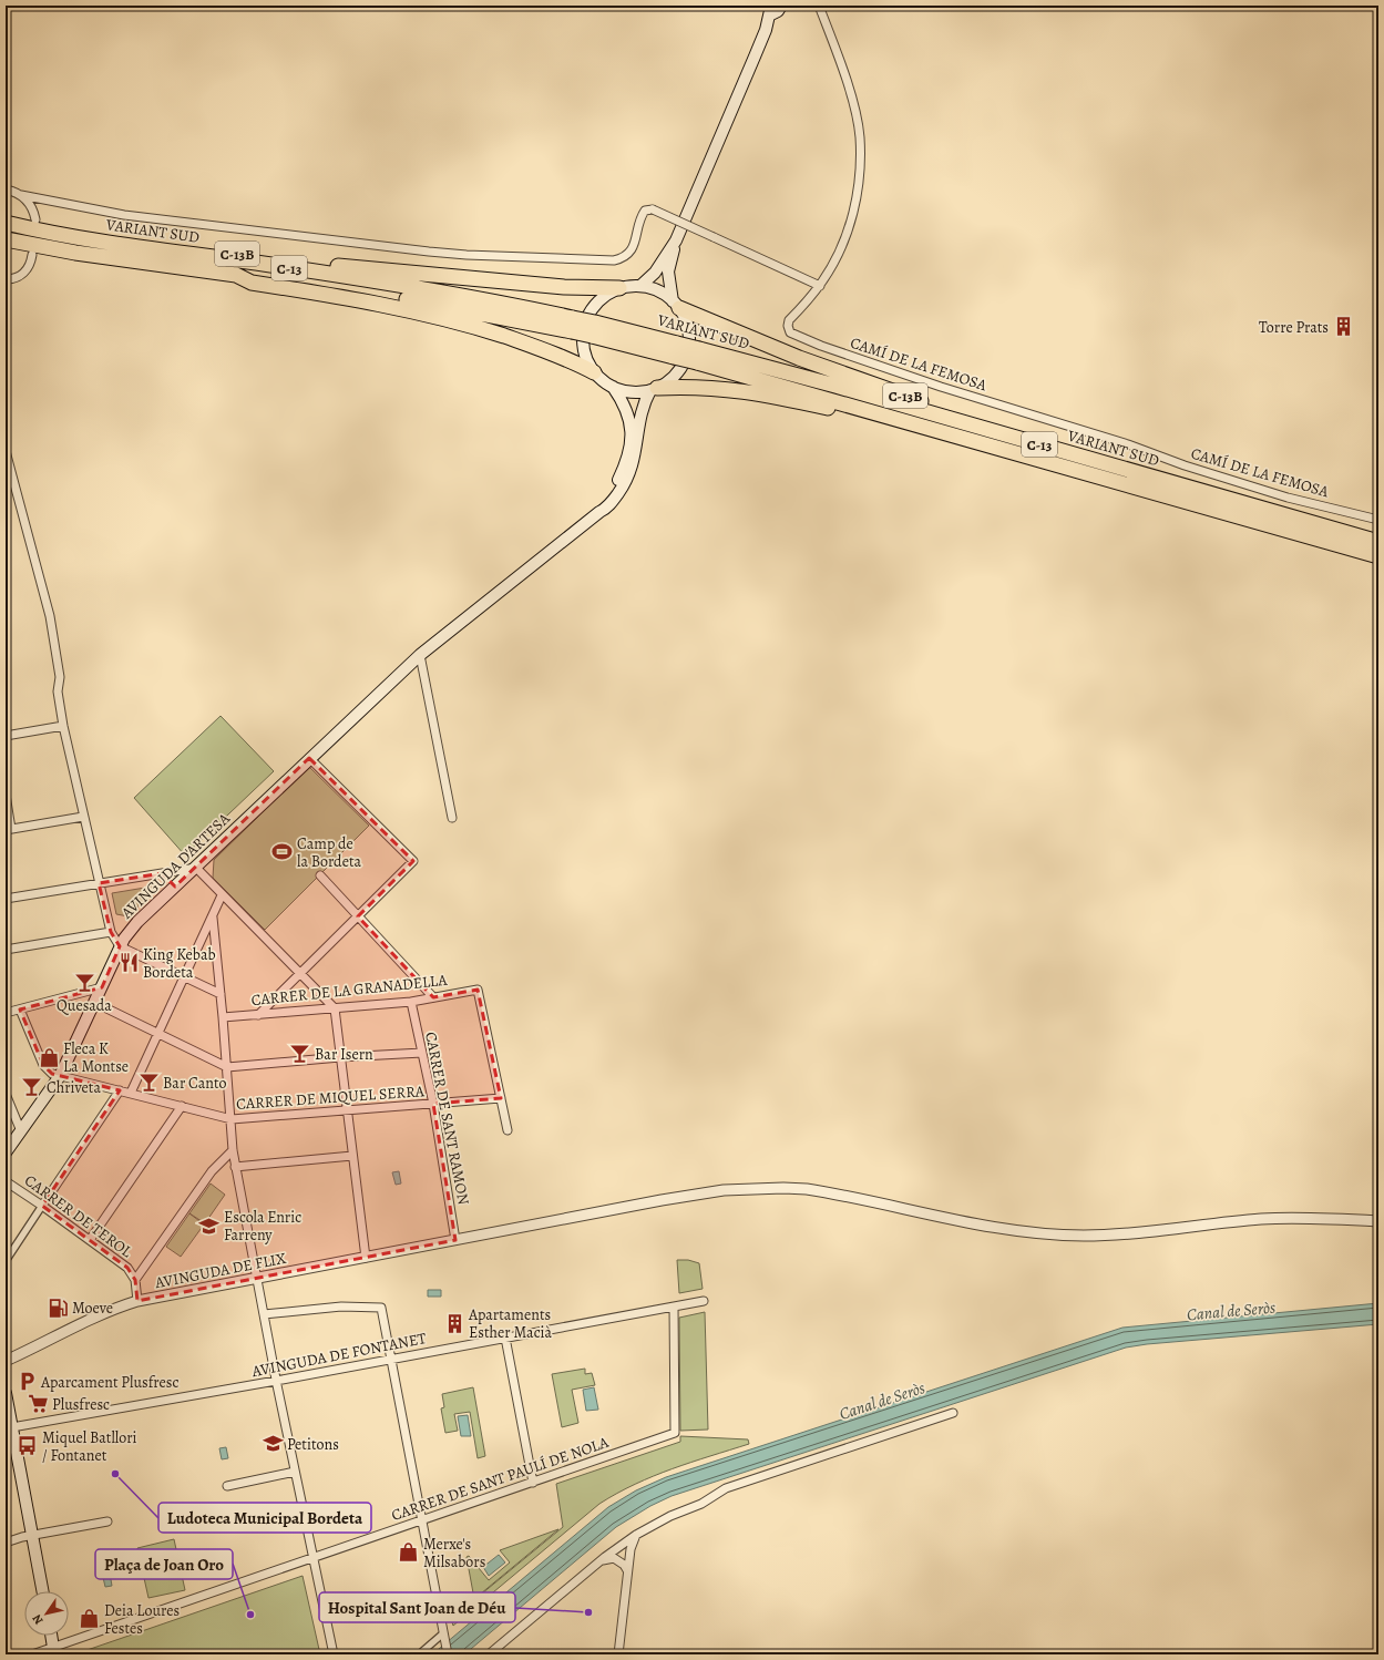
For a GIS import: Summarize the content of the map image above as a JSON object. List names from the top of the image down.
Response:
{
  "streets": {
    "highway": ["VARIANT SUD", "C-13B", "C-13"],
    "main road": ["AVINGUDA D'ARTESA"],
    "street": [
      "CAMÍ DE LA FEMOSA",
      "CARRER DE LA GRANADELLA",
      "CARRER DE MIQUEL SERRA",
      "CARRER DE SANT RAMON",
      "CARRER DE TEROL",
      "AVINGUDA DE FLIX",
      "AVINGUDA DE FONTANET",
      "CARRER DE SANT PAULÍ DE NOLA"
    ]
  },
  "crossings": [
    ["VARIANT SUD", "C-13B"],
    ["VARIANT SUD", "C-13"],
    ["C-13B", "C-13"],
    ["AVINGUDA D'ARTESA", "CARRER DE MIQUEL SERRA"],
    ["CARRER DE LA GRANADELLA", "CARRER DE MIQUEL SERRA"],
    ["CARRER DE LA GRANADELLA", "CARRER DE SANT RAMON"],
    ["CARRER DE MIQUEL SERRA", "CARRER DE SANT RAMON"],
    ["CARRER DE SANT RAMON", "AVINGUDA DE FLIX"],
    ["CARRER DE TEROL", "AVINGUDA DE FLIX"],
    ["AVINGUDA DE FONTANET", "CARRER DE SANT PAULÍ DE NOLA"]
  ],
  "water": ["Canal de Seròs"],
  "places": {
    "building": ["Torre Prats", "Apartaments Esther Macià"],
    "sports": ["Camp de la Bordeta"],
    "restaurant": ["King Kebab Bordeta"],
    "bar": [
      "Quesada",
      "Bar Isern",
      "Bar Canto",
      "Chriveta"
    ],
    "shop": ["Fleca K La Montse", "Merxe's Milsabors", "Deia Loures Festes"],
    "school or university": ["Escola Enric Farreny", "Petitons"],
    "fuel station": ["Moeve"],
    "parking": ["Aparcament Plusfresc"],
    "supermarket": ["Plusfresc"],
    "bus stop": ["Miquel Batllori / Fontanet"],
    "other": ["Ludoteca Municipal Bordeta", "Hospital Sant Joan de Déu", "Plaça de Joan Oro"]
  },
  "north": "bottom left"
}
